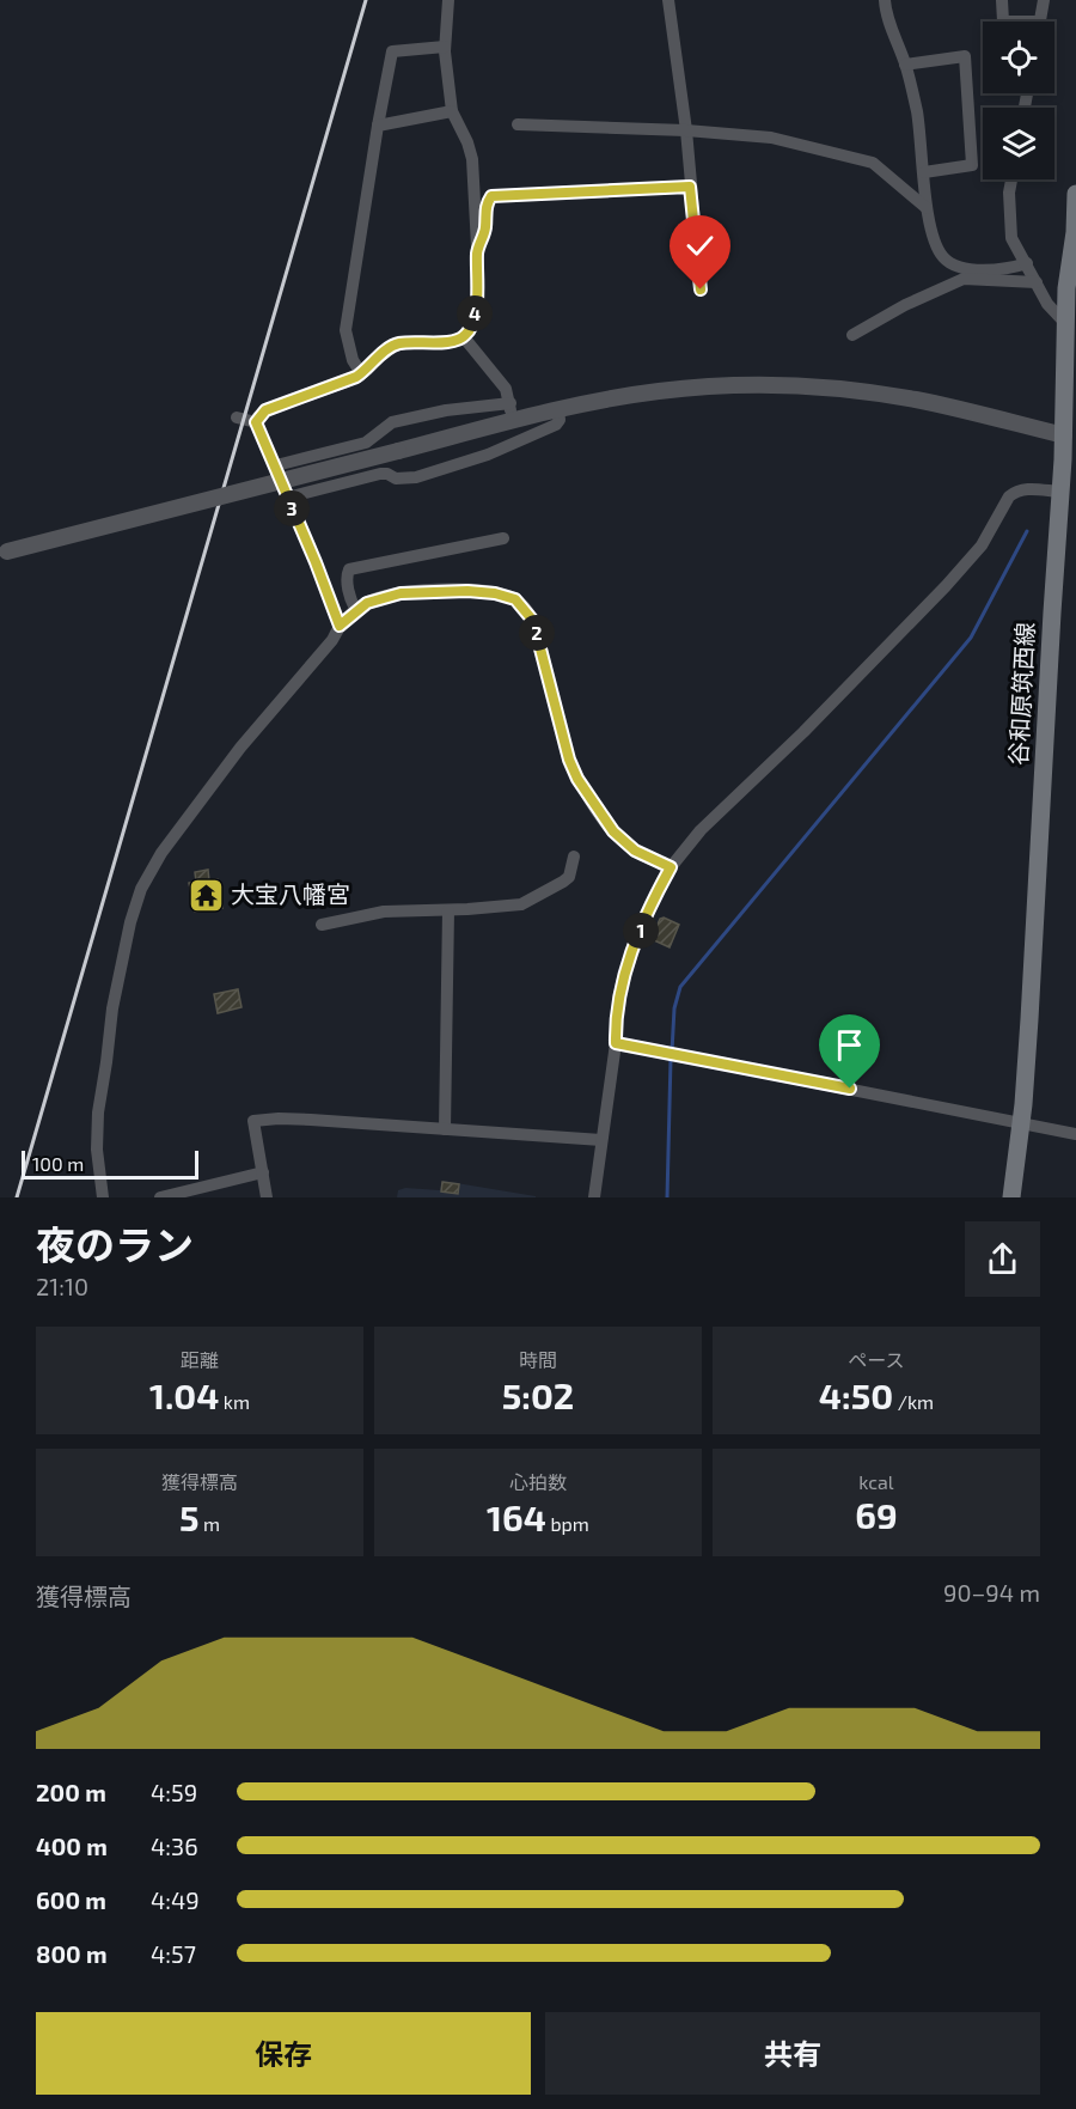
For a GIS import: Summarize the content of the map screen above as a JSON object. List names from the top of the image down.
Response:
{
  "streets": {
    "main road": ["谷和原筑西線"]
  },
  "places": {
    "temple": ["大宝八幡宮"]
  },
  "scale_bar": "100 m",
  "page": {
    "pins": [
      "4",
      "3",
      "2",
      "1"
    ],
    "scale": "100 m",
    "heading": ["夜のラン", "21:10"],
    "stats": [
      ["距離", "1.04 km"],
      ["時間", "5:02"],
      ["ペース", "4:50 /km"],
      ["獲得標高", "5 m"],
      ["心拍数", "164 bpm"],
      ["kcal", "69"]
    ],
    "chart": ["獲得標高", "90–94 m"],
    "list": [
      {
        "name": "200 m",
        "note": "4:59"
      },
      {
        "name": "400 m",
        "note": "4:36"
      },
      {
        "name": "600 m",
        "note": "4:49"
      },
      {
        "name": "800 m",
        "note": "4:57"
      }
    ],
    "buttons": ["保存", "共有"]
  }
}
